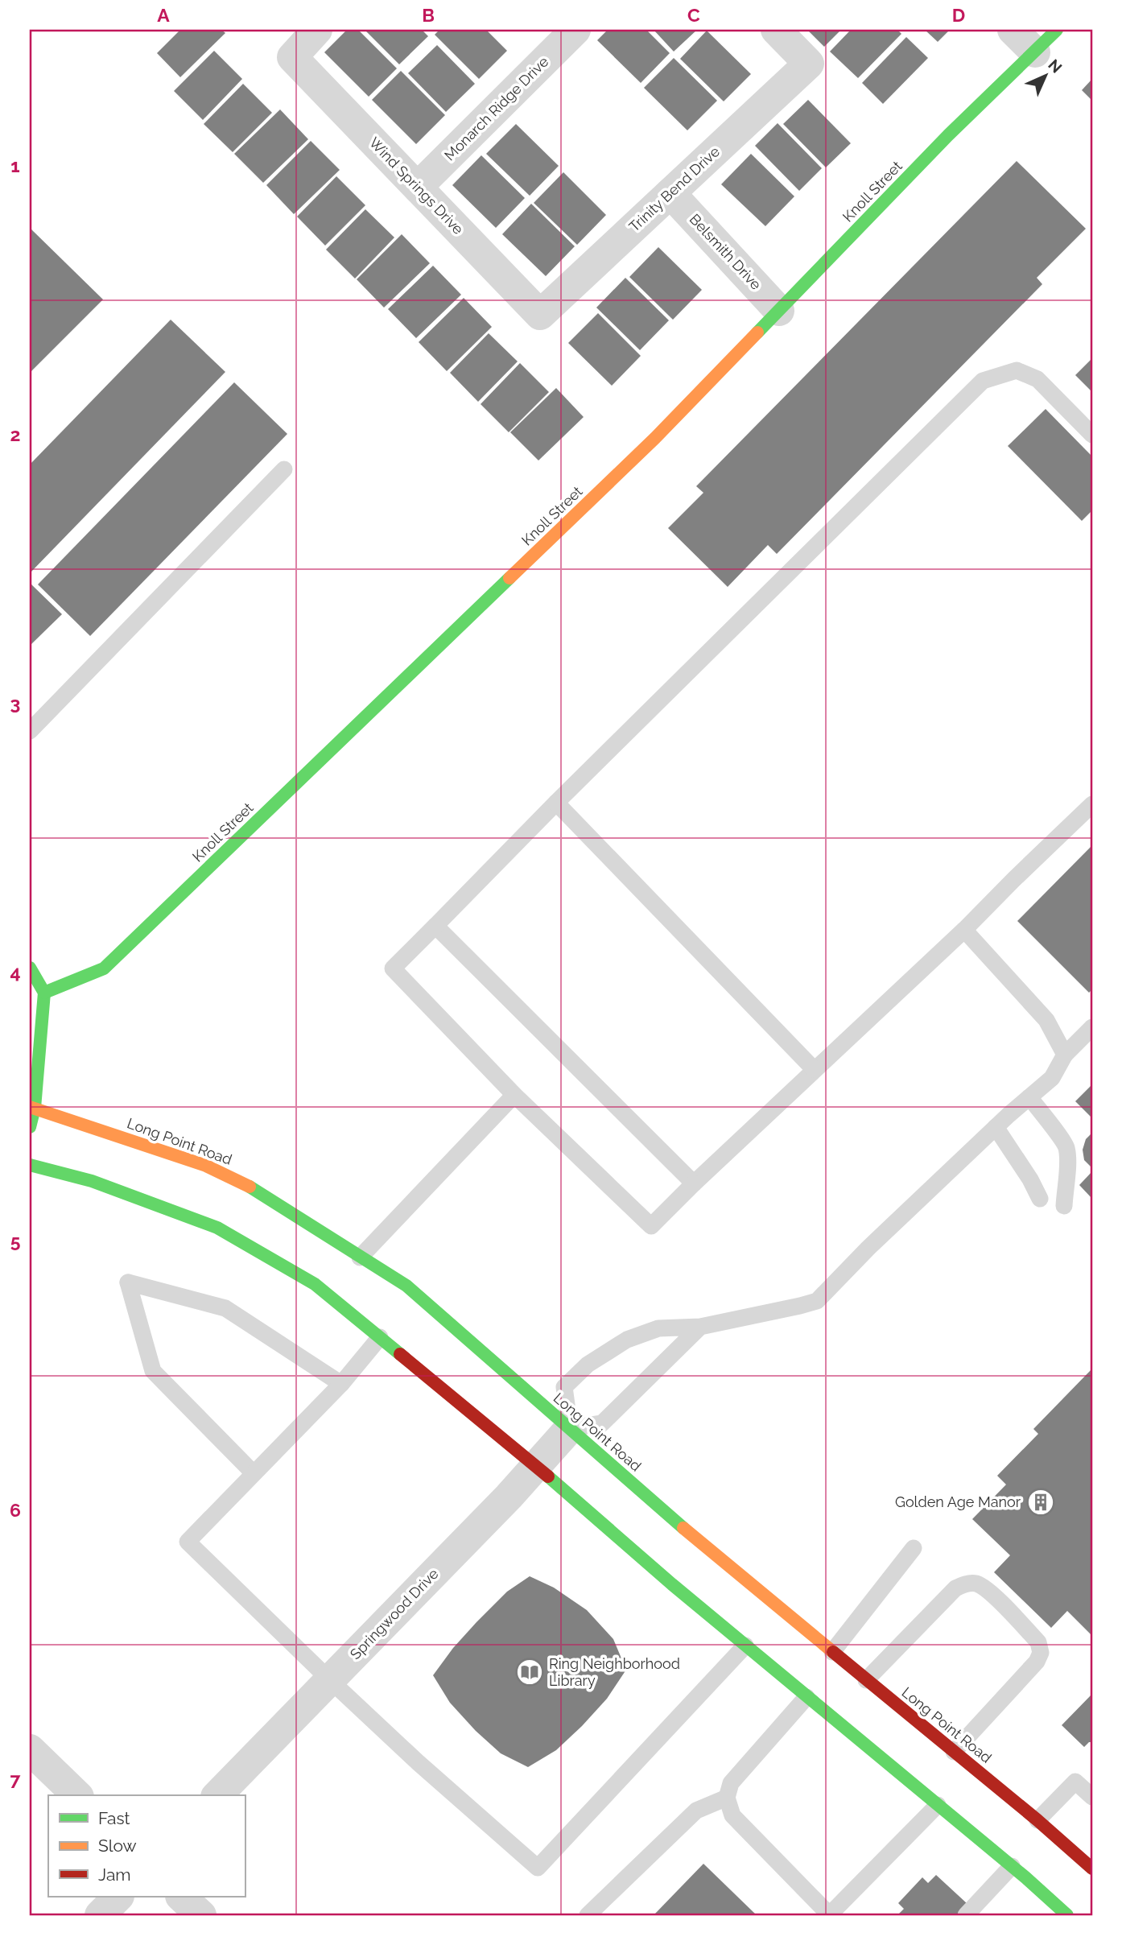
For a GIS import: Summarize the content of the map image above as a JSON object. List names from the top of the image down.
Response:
{
  "streets": {
    "main road": ["Knoll Street", "Long Point Road"],
    "street": [
      "Monarch Ridge Drive",
      "Wind Springs Drive",
      "Trinity Bend Drive",
      "Belsmith Drive",
      "Springwood Drive"
    ]
  },
  "crossings": [
    ["Monarch Ridge Drive", "Wind Springs Drive"],
    ["Wind Springs Drive", "Trinity Bend Drive"],
    ["Trinity Bend Drive", "Belsmith Drive"],
    ["Knoll Street", "Belsmith Drive"],
    ["Long Point Road", "Springwood Drive"]
  ],
  "places": {
    "building": ["Golden Age Manor"],
    "library": ["Ring Neighborhood Library"]
  },
  "legend": ["Fast", "Slow", "Jam"],
  "north": "top right",
  "grid": {
    "columns": [
      "A",
      "B",
      "C",
      "D"
    ],
    "rows": [
      "1",
      "2",
      "3",
      "4",
      "5",
      "6",
      "7"
    ]
  }
}
